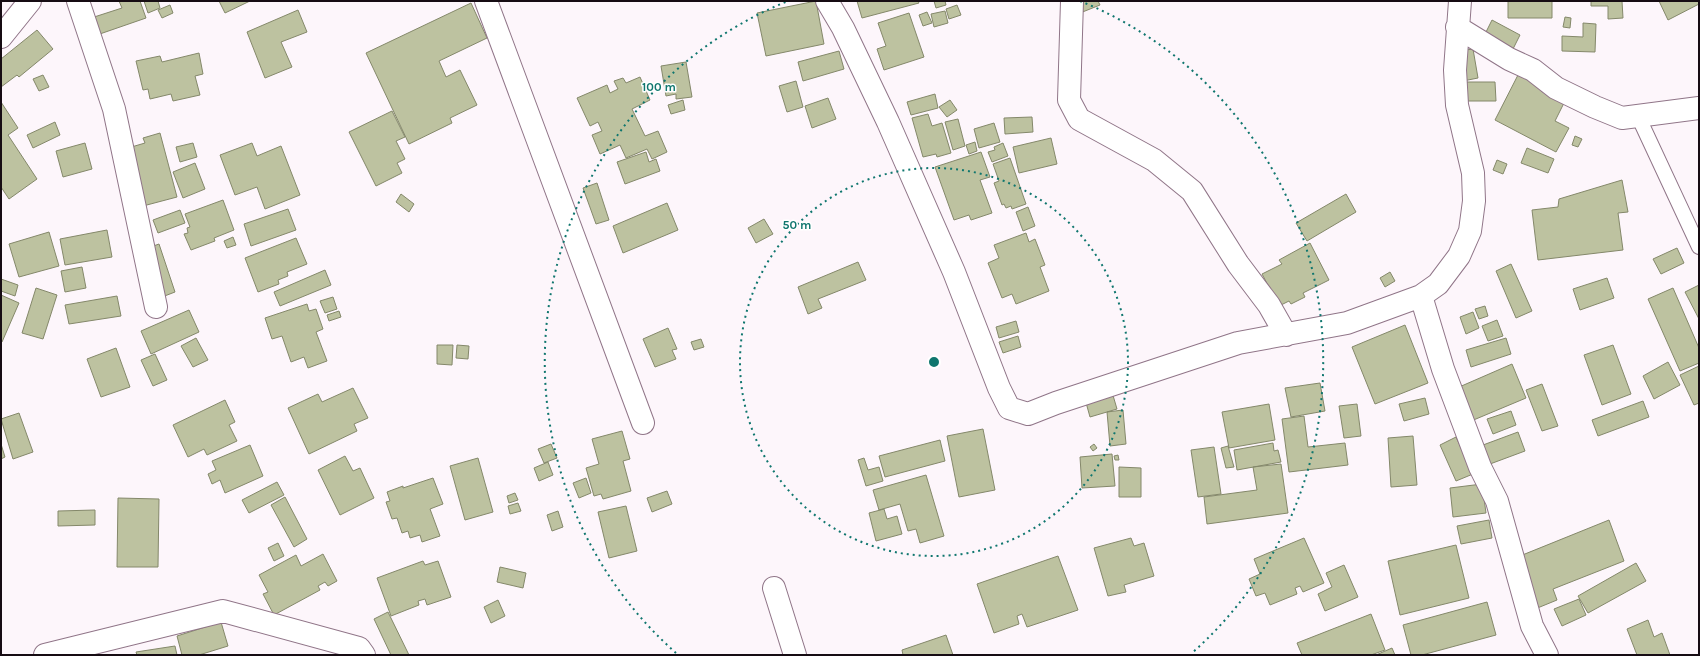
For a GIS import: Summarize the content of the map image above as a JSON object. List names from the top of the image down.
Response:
{
  "rings": ["100 m", "50 m"]
}
